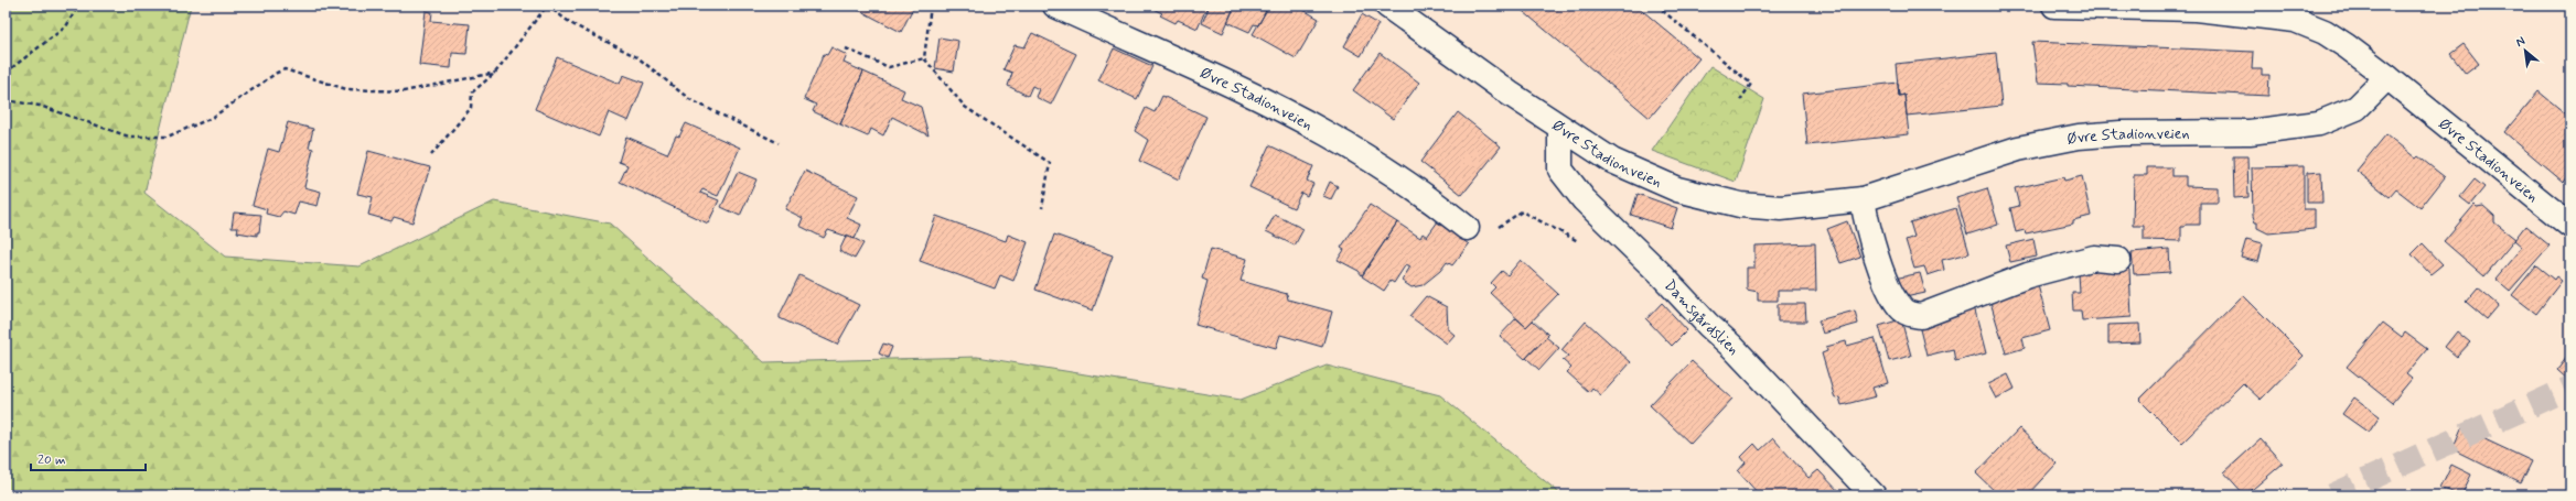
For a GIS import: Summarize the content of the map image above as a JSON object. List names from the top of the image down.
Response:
{
  "streets": {
    "street": ["Øvre Stadionveien", "Damsgårdslien"]
  },
  "crossings": [
    ["Øvre Stadionveien", "Damsgårdslien"]
  ],
  "scale_bar": "20 m",
  "north": "top left"
}
